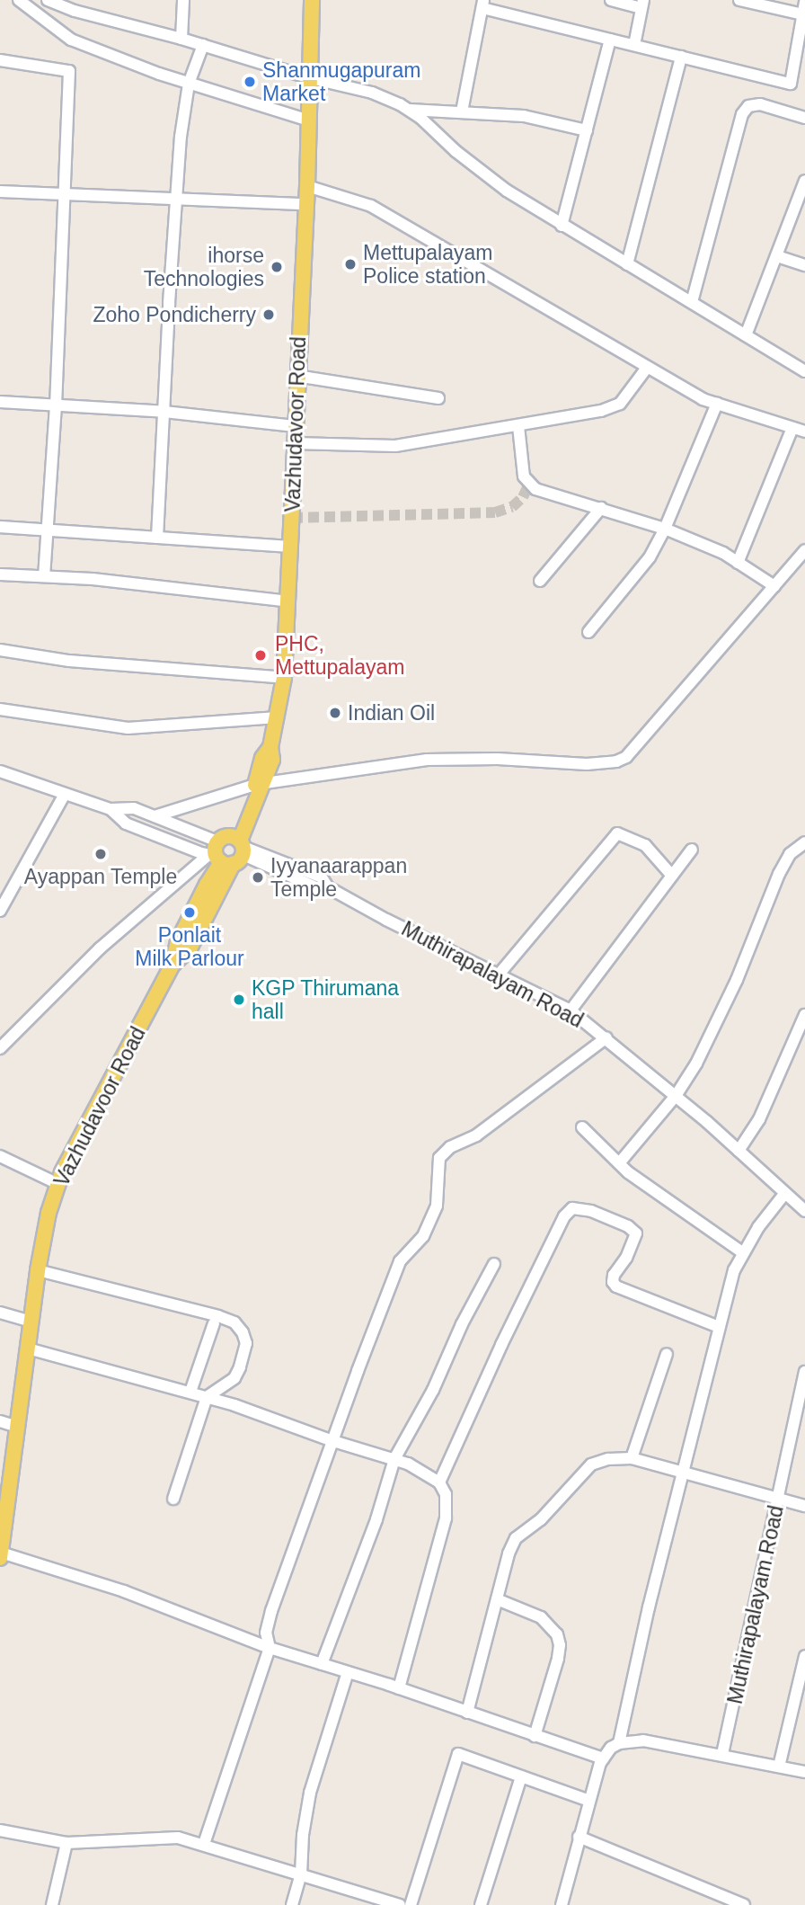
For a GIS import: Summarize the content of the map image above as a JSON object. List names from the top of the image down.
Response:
{
  "streets": {
    "main road": ["Vazhudavoor Road"],
    "street": ["Muthirapalayam Road"]
  },
  "crossings": [
    ["Vazhudavoor Road", "Muthirapalayam Road"]
  ],
  "places": [
    "Shanmugapuram Market",
    "Mettupalayam Police station",
    "ihorse Technologies",
    "Zoho Pondicherry",
    "PHC, Mettupalayam",
    "Indian Oil",
    "Ayappan Temple",
    "Iyyanaarappan Temple",
    "Ponlait Milk Parlour",
    "KGP Thirumana hall"
  ]
}
